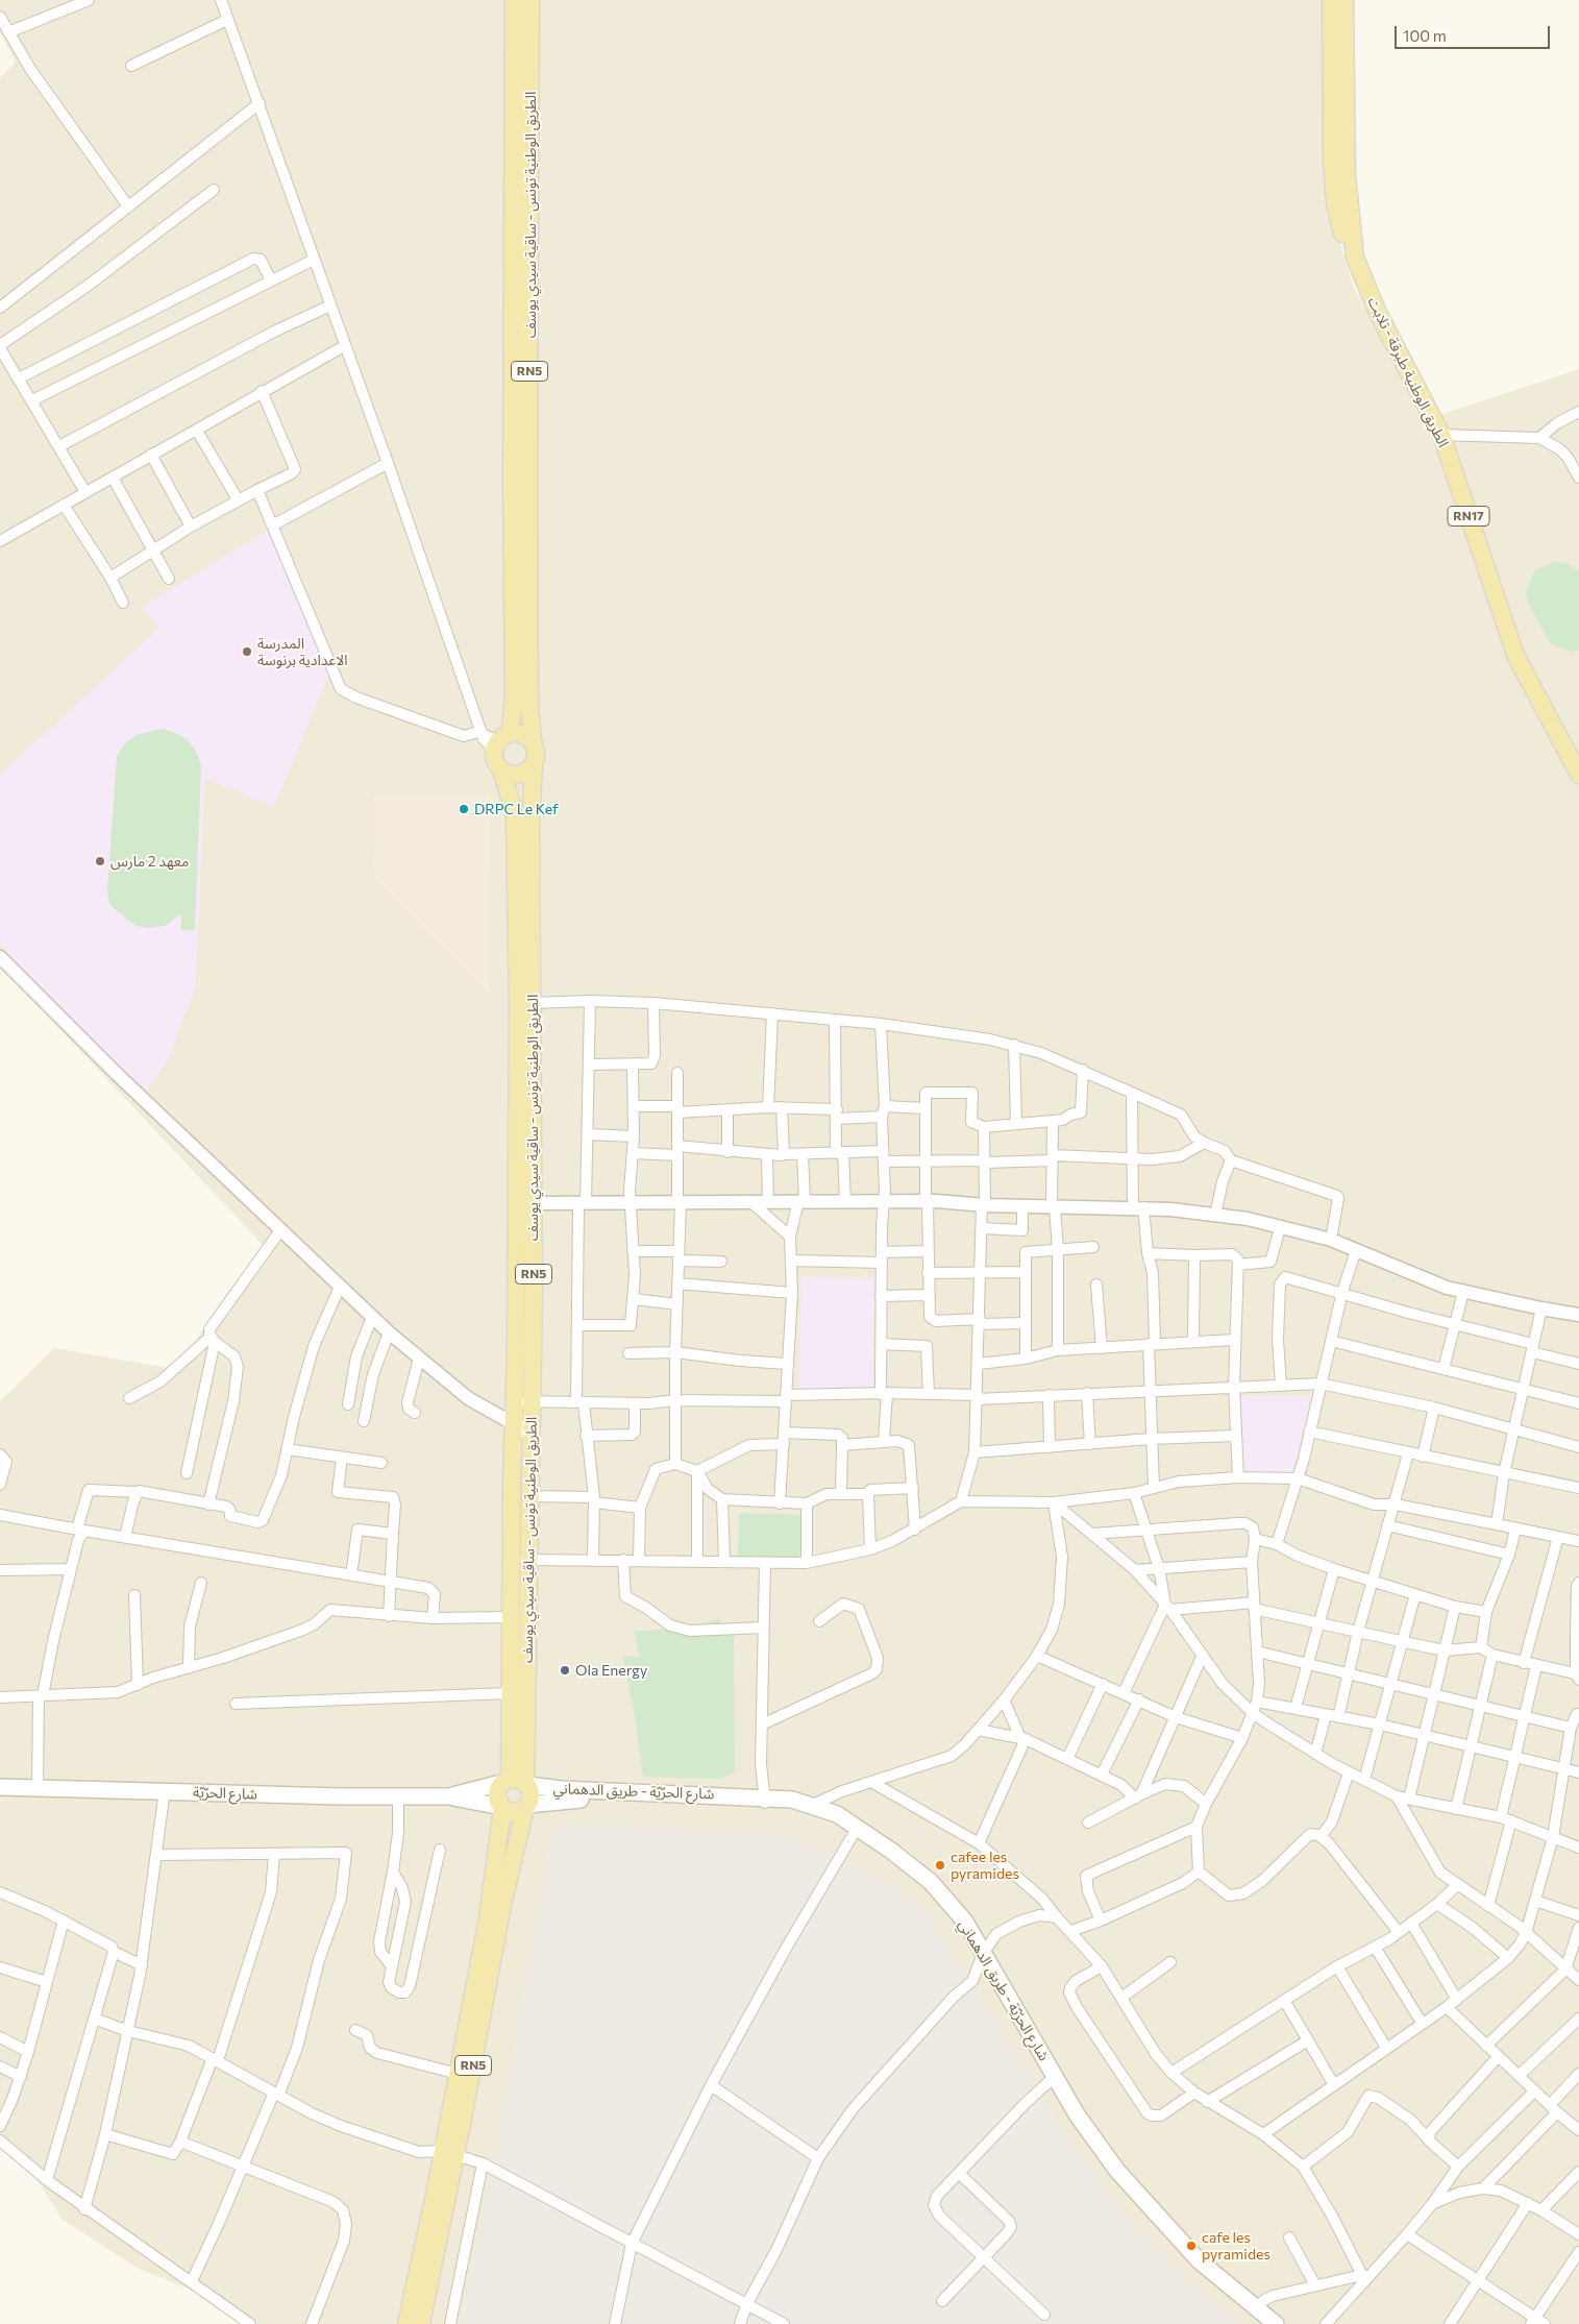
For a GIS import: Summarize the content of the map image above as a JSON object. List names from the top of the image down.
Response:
{
  "streets": {
    "main road": [
      "الطريق الوطنية تونس - ساقية سيدي يوسف",
      "RN5",
      "الطريق الوطنية طبرقة - تلابت",
      "RN17",
      "شارع الحرّيّة - طريق الدهماني",
      "شارع الحرّيّة"
    ]
  },
  "crossings": [
    ["الطريق الوطنية تونس - ساقية سيدي يوسف", "RN5"],
    ["الطريق الوطنية تونس - ساقية سيدي يوسف", "شارع الحرّيّة - طريق الدهماني"],
    ["الطريق الوطنية تونس - ساقية سيدي يوسف", "شارع الحرّيّة"],
    ["RN5", "شارع الحرّيّة - طريق الدهماني"],
    ["RN5", "شارع الحرّيّة"],
    ["شارع الحرّيّة - طريق الدهماني", "شارع الحرّيّة"]
  ],
  "places": [
    "المدرسة الاعدادية برنوسة",
    "DRPC Le Kef",
    "معهد 2 مارس",
    "Ola Energy",
    "cafee les pyramides",
    "cafe les pyramides"
  ],
  "scale_bar": "100 m"
}
